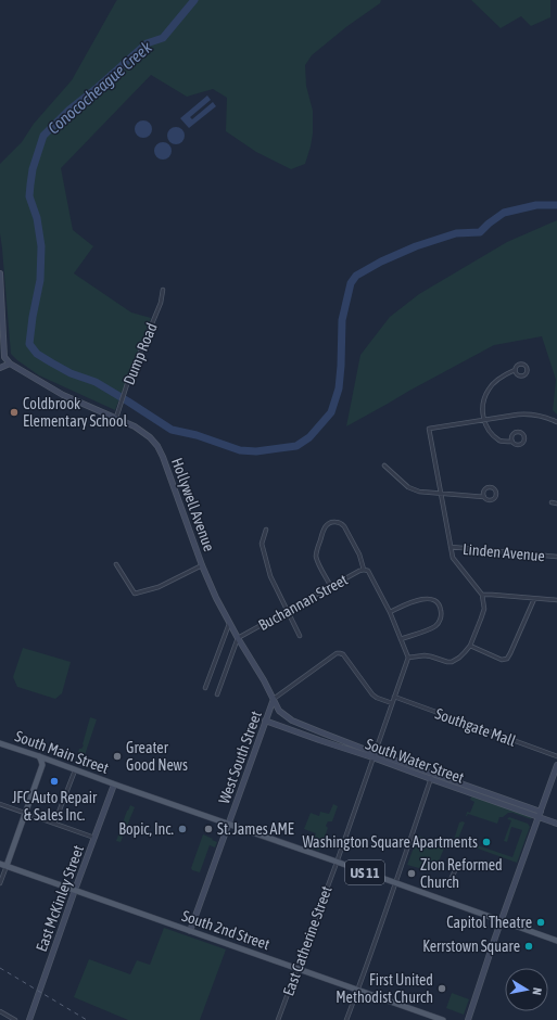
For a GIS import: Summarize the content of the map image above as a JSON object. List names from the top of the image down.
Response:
{
  "streets": {
    "main road": ["South Main Street", "US 11", "South 2nd Street"],
    "street": [
      "Dump Road",
      "Hollywell Avenue",
      "Linden Avenue",
      "Buchannan Street",
      "Southgate Mall",
      "West South Street",
      "South Water Street",
      "East McKinley Street",
      "East Catherine Street"
    ]
  },
  "crossings": [
    ["Dump Road", "Hollywell Avenue"],
    ["Hollywell Avenue", "Buchannan Street"],
    ["Hollywell Avenue", "West South Street"],
    ["Hollywell Avenue", "South Water Street"],
    ["Hollywell Avenue", "East Catherine Street"],
    ["Southgate Mall", "East Catherine Street"],
    ["South Main Street", "West South Street"],
    ["South Main Street", "East McKinley Street"],
    ["South Main Street", "East Catherine Street"],
    ["West South Street", "South Water Street"],
    ["West South Street", "South 2nd Street"],
    ["South Water Street", "East Catherine Street"],
    ["East McKinley Street", "South 2nd Street"],
    ["South 2nd Street", "East Catherine Street"]
  ],
  "water": ["Conococheague Creek"],
  "places": [
    "Coldbrook Elementary School",
    "Greater Good News",
    "JFC Auto Repair & Sales Inc.",
    "Bopic, Inc.",
    "St. James AME",
    "Washington Square Apartments",
    "Zion Reformed Church",
    "Capitol Theatre",
    "Kerrstown Square",
    "First United Methodist Church"
  ],
  "north": "right"
}
